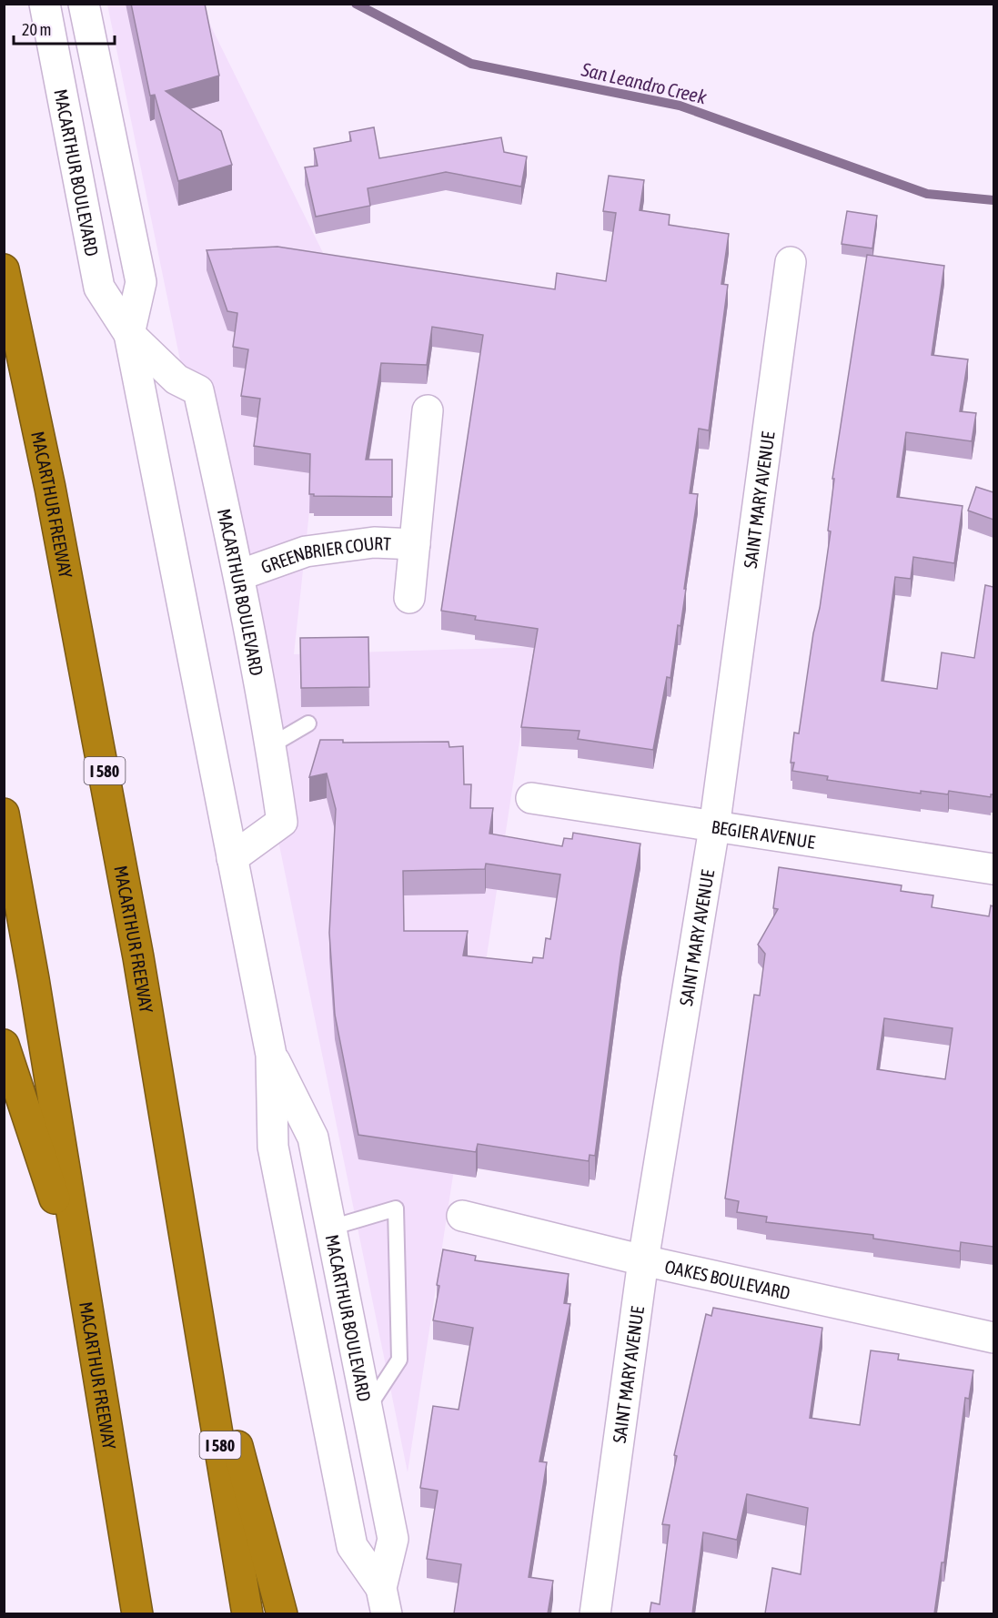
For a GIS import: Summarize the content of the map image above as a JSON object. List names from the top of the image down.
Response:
{
  "streets": {
    "highway": ["MACARTHUR FREEWAY", "I 580"],
    "main road": [
      "MACARTHUR BOULEVARD",
      "SAINT MARY AVENUE",
      "GREENBRIER COURT",
      "BEGIER AVENUE",
      "OAKES BOULEVARD"
    ]
  },
  "crossings": [
    ["MACARTHUR BOULEVARD", "GREENBRIER COURT"],
    ["SAINT MARY AVENUE", "BEGIER AVENUE"],
    ["SAINT MARY AVENUE", "OAKES BOULEVARD"]
  ],
  "water": ["San Leandro Creek"],
  "scale_bar": "20 m"
}
